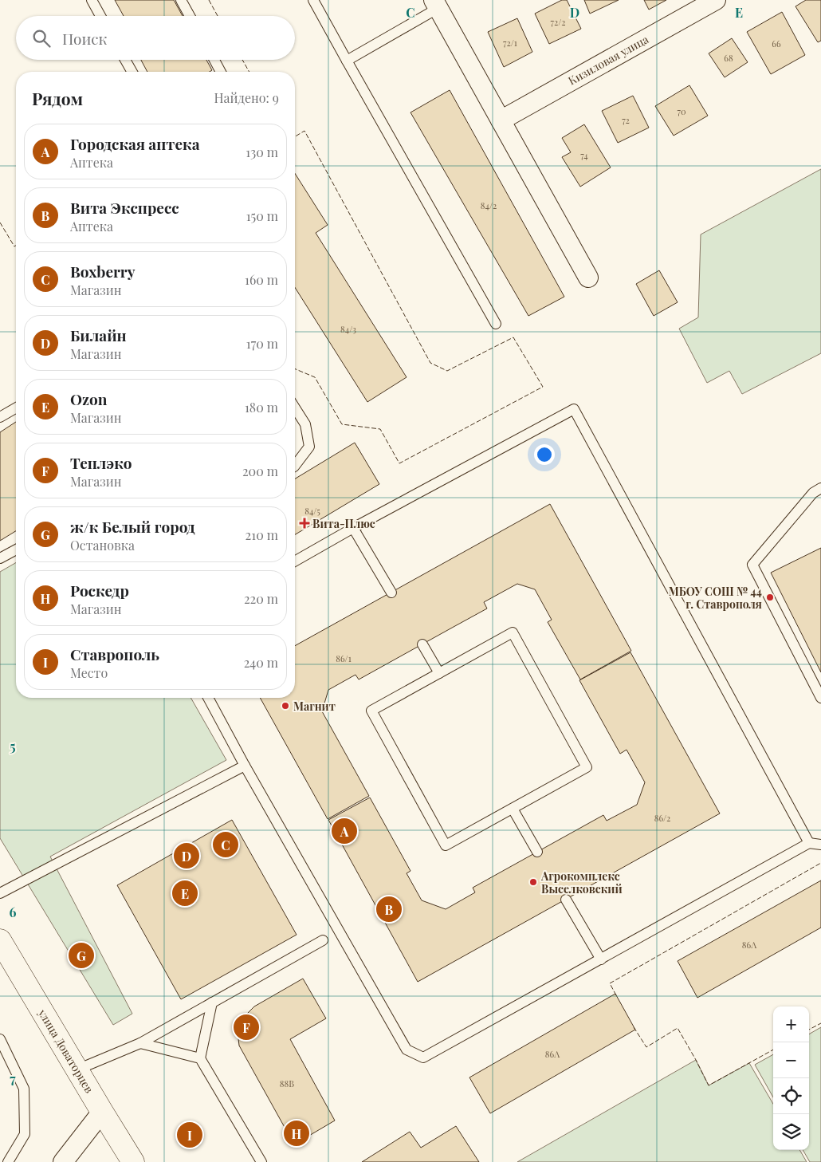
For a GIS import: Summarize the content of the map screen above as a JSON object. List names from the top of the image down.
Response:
{
  "streets": {
    "main road": ["улица Доваторцев"],
    "street": ["Кизиловая улица"]
  },
  "places": {
    "health": ["Вита-Плюс"],
    "other": ["МБОУ СОШ № 44 г. Ставрополя", "Магнит", "Агрокомплекс Выселковский"]
  },
  "house_numbers": [
    "72/2",
    "72/1",
    "66",
    "68",
    "70",
    "72",
    "74",
    "84/2",
    "84/3",
    "84/5",
    "86/1",
    "86/2",
    "86А",
    "86А",
    "88В"
  ],
  "page": {
    "search": "Поиск",
    "heading": ["Рядом", "Найдено: 9"],
    "list": [
      {
        "mark": "A",
        "name": "Городская аптека",
        "note": "Аптека",
        "value": "130 m"
      },
      {
        "mark": "B",
        "name": "Вита Экспресс",
        "note": "Аптека",
        "value": "150 m"
      },
      {
        "mark": "C",
        "name": "Boxberry",
        "note": "Магазин",
        "value": "160 m"
      },
      {
        "mark": "D",
        "name": "Билайн",
        "note": "Магазин",
        "value": "170 m"
      },
      {
        "mark": "E",
        "name": "Ozon",
        "note": "Магазин",
        "value": "180 m"
      },
      {
        "mark": "F",
        "name": "Теплэко",
        "note": "Магазин",
        "value": "200 m"
      },
      {
        "mark": "G",
        "name": "ж/к Белый город",
        "note": "Остановка",
        "value": "210 m"
      },
      {
        "mark": "H",
        "name": "Роскедр",
        "note": "Магазин",
        "value": "220 m"
      },
      {
        "mark": "I",
        "name": "Ставрополь",
        "note": "Место",
        "value": "240 m"
      }
    ],
    "pins": [
      "A",
      "C",
      "D",
      "E",
      "B",
      "G",
      "F",
      "H",
      "I"
    ],
    "map_buttons": ["+", "−"]
  },
  "grid": {
    "columns": ["C", "D", "E"],
    "rows": ["5", "6", "7"]
  }
}
